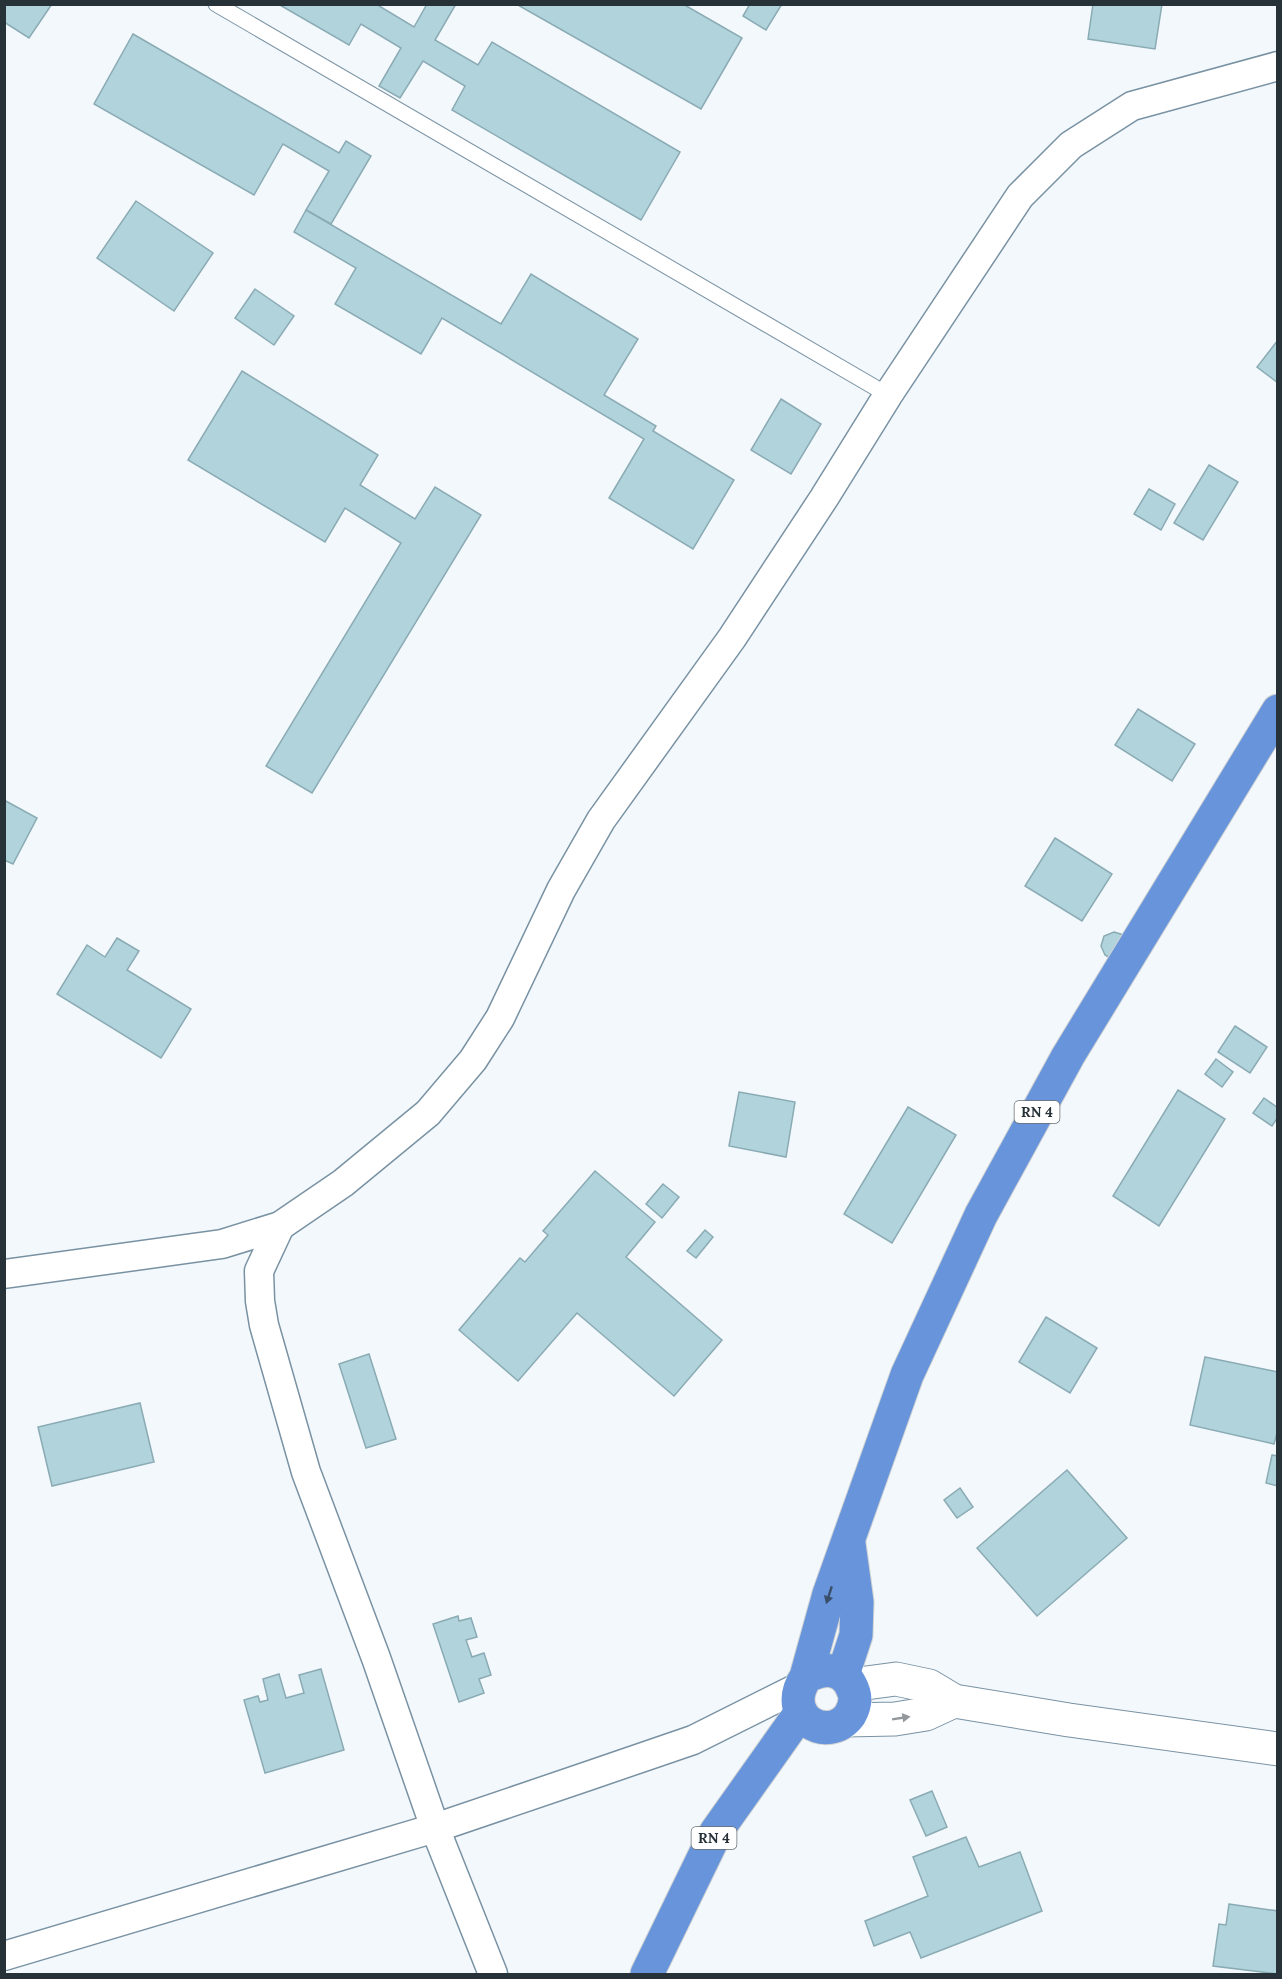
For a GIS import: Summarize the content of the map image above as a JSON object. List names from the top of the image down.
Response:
{
  "streets": {
    "highway": ["RN 4"]
  }
}
